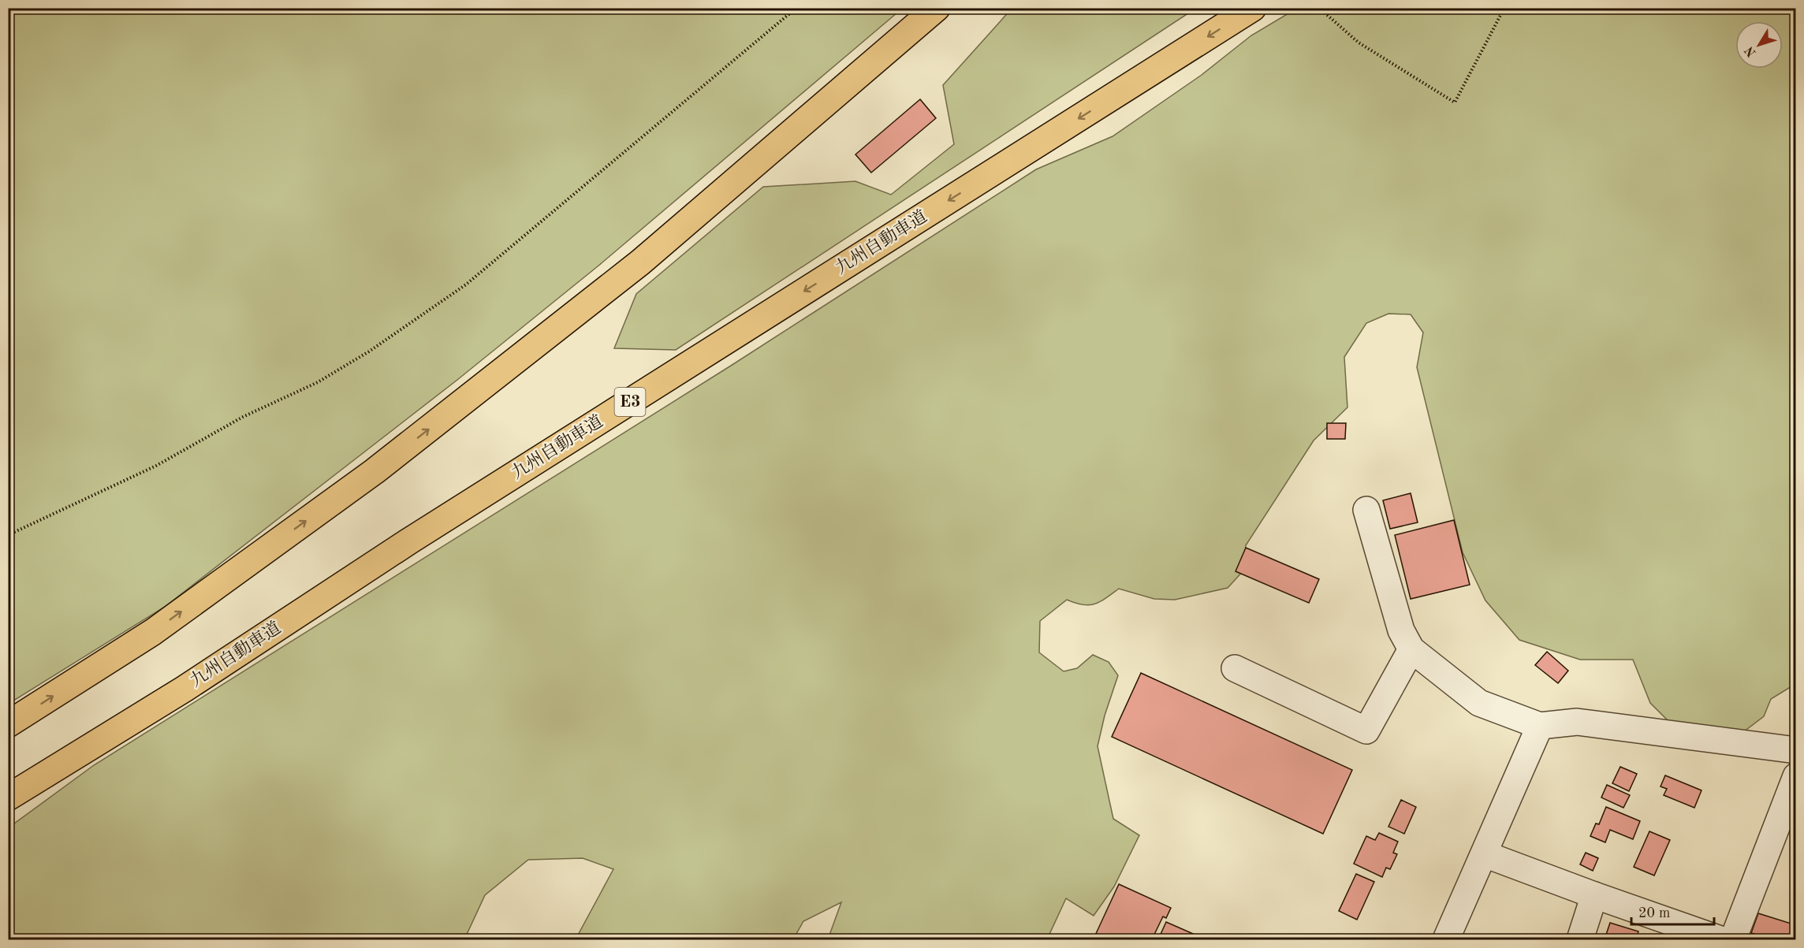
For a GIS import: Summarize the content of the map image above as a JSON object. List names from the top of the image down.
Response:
{
  "streets": {
    "highway": ["九州自動車道", "E3"]
  },
  "scale_bar": "20 m",
  "north": "bottom left"
}
